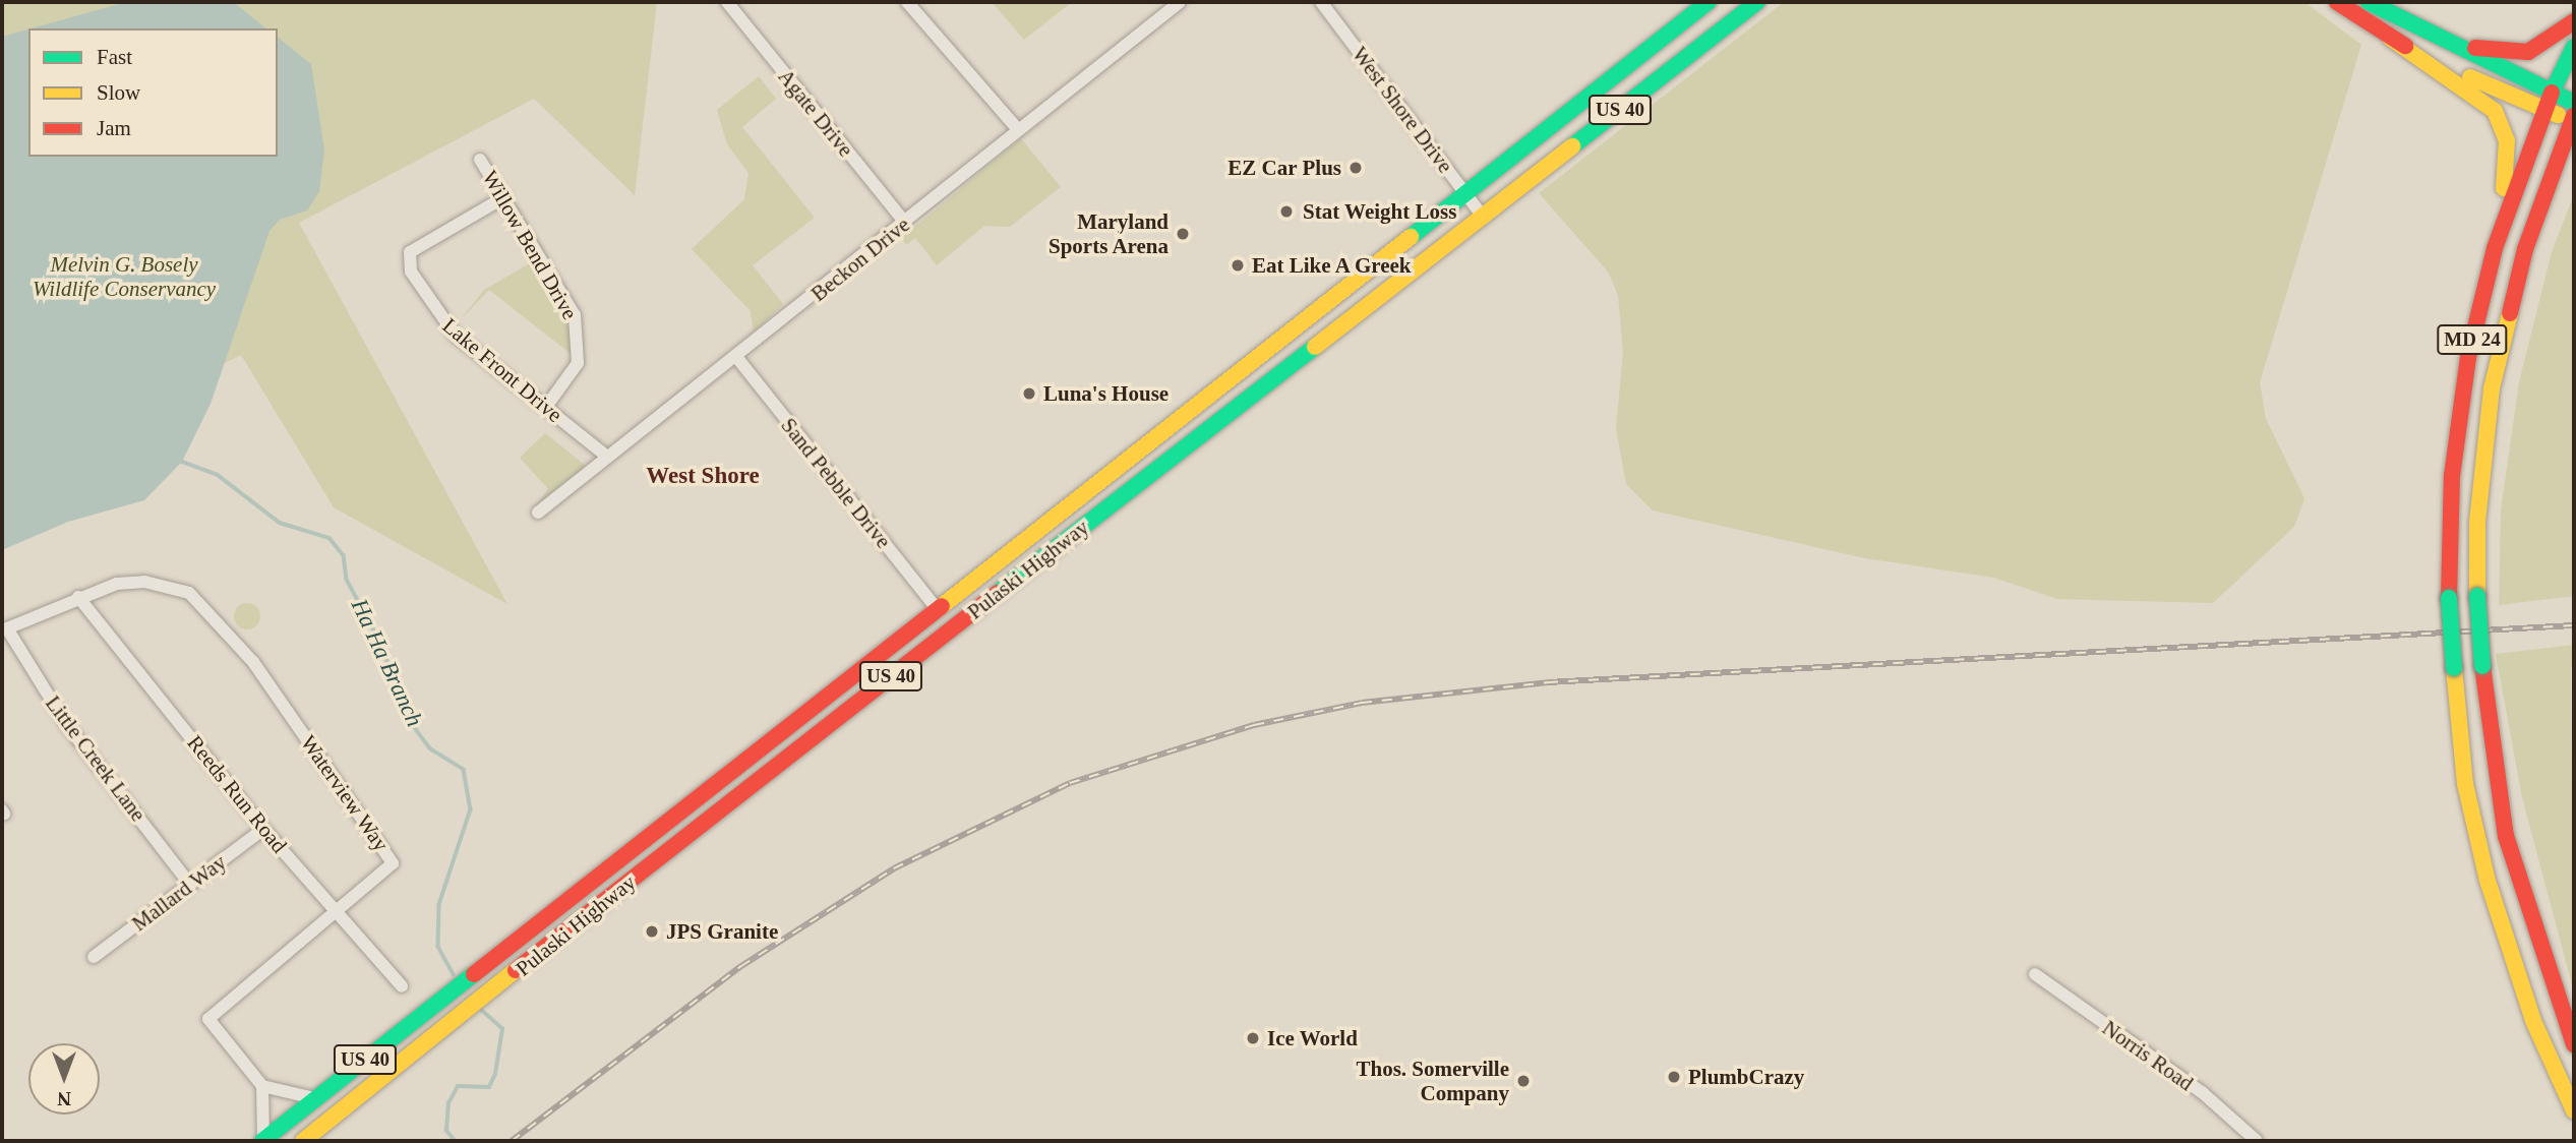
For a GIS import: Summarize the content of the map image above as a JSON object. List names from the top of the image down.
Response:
{
  "streets": {
    "main road": ["US 40", "MD 24", "Pulaski Highway"],
    "street": [
      "West Shore Drive",
      "Agate Drive",
      "Willow Bend Drive",
      "Beckon Drive",
      "Lake Front Drive",
      "Sand Pebble Drive",
      "Little Creek Lane",
      "Waterview Way",
      "Reeds Run Road",
      "Mallard Way",
      "Norris Road"
    ]
  },
  "crossings": [
    ["West Shore Drive", "Pulaski Highway"],
    ["Agate Drive", "Beckon Drive"],
    ["Willow Bend Drive", "Lake Front Drive"],
    ["Beckon Drive", "Lake Front Drive"],
    ["Beckon Drive", "Sand Pebble Drive"],
    ["Sand Pebble Drive", "Pulaski Highway"],
    ["Little Creek Lane", "Mallard Way"],
    ["Waterview Way", "Reeds Run Road"],
    ["Reeds Run Road", "Mallard Way"]
  ],
  "districts": ["West Shore"],
  "water": ["Ha Ha Branch"],
  "parks": ["Melvin G. Bosely Wildlife Conservancy"],
  "places": [
    "EZ Car Plus",
    "Stat Weight Loss",
    "Maryland Sports Arena",
    "Eat Like A Greek",
    "Luna's House",
    "JPS Granite",
    "Ice World",
    "PlumbCrazy",
    "Thos. Somerville Company"
  ],
  "legend": ["Fast", "Slow", "Jam"],
  "north": "bottom"
}
